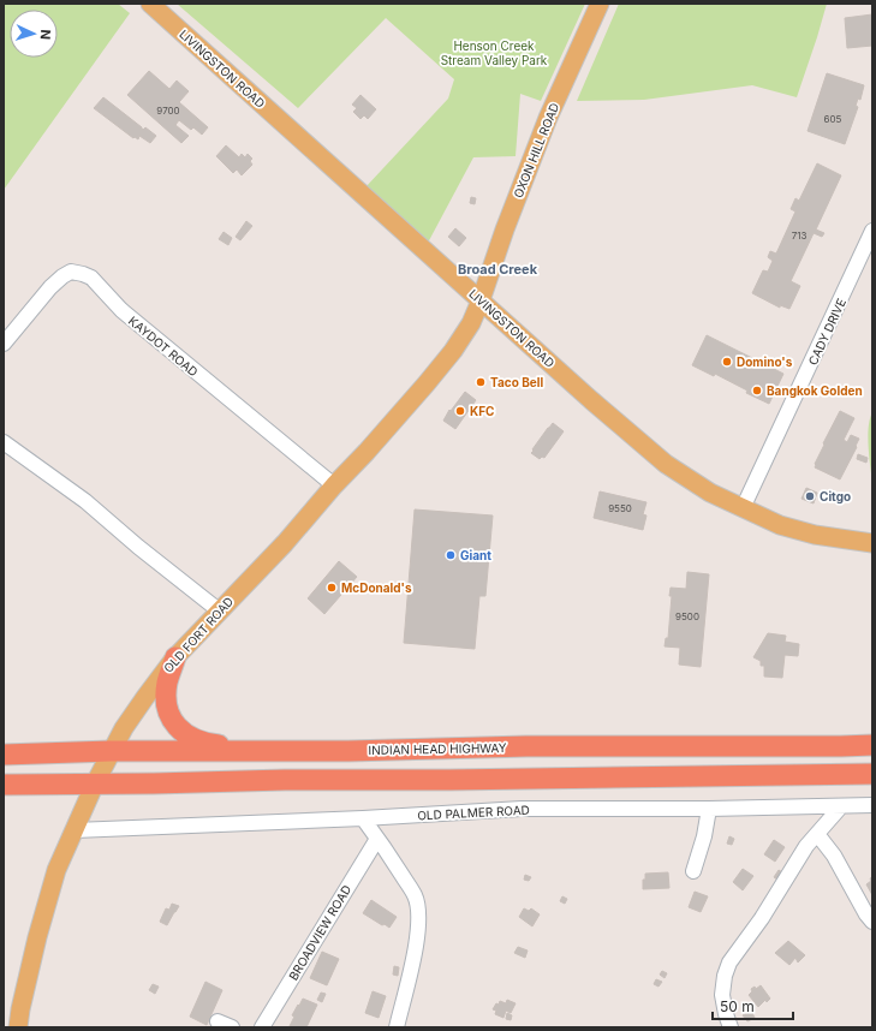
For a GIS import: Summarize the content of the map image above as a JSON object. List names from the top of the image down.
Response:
{
  "streets": {
    "highway": ["INDIAN HEAD HIGHWAY"],
    "main road": ["LIVINGSTON ROAD", "OXON HILL ROAD", "OLD FORT ROAD"],
    "street": [
      "CADY DRIVE",
      "KAYDOT ROAD",
      "OLD PALMER ROAD",
      "BROADVIEW ROAD"
    ]
  },
  "crossings": [
    ["LIVINGSTON ROAD", "OXON HILL ROAD"],
    ["LIVINGSTON ROAD", "CADY DRIVE"],
    ["LIVINGSTON ROAD", "OLD FORT ROAD"],
    ["OXON HILL ROAD", "OLD FORT ROAD"],
    ["KAYDOT ROAD", "OLD FORT ROAD"],
    ["OLD FORT ROAD", "INDIAN HEAD HIGHWAY"],
    ["OLD FORT ROAD", "OLD PALMER ROAD"]
  ],
  "districts": ["Broad Creek"],
  "parks": ["Henson Creek Stream Valley Park"],
  "places": [
    "Domino's",
    "Taco Bell",
    "Bangkok Golden",
    "KFC",
    "Citgo",
    "Giant",
    "McDonald's"
  ],
  "house_numbers": [
    "9700",
    "605",
    "713",
    "9550",
    "9500"
  ],
  "scale_bar": "50 m",
  "north": "right"
}
